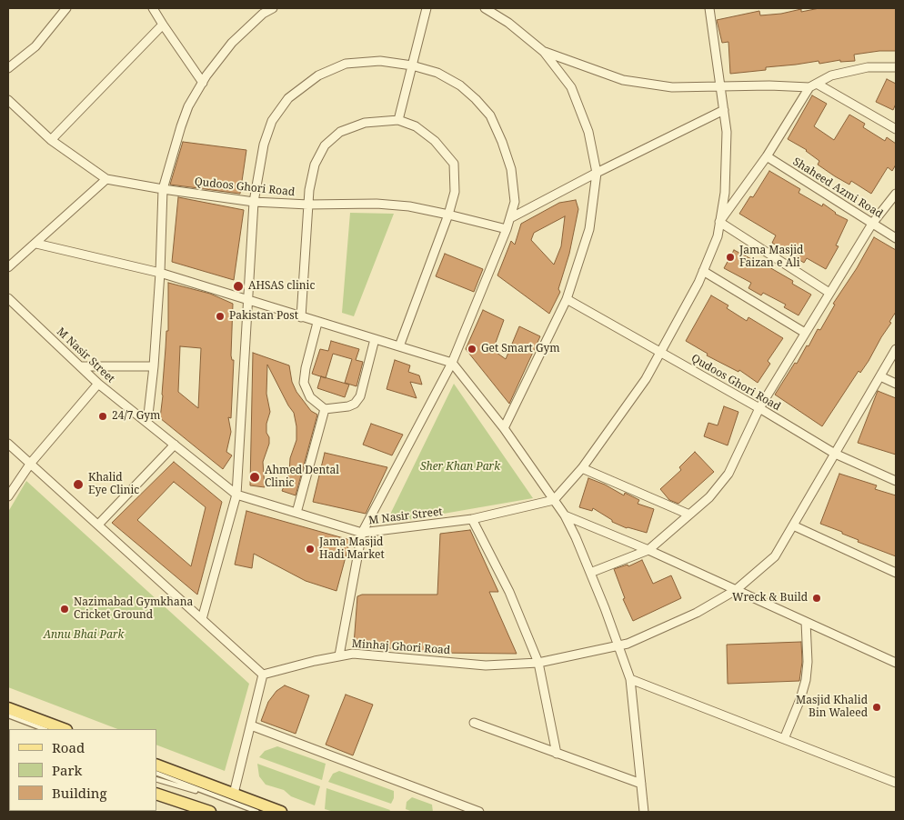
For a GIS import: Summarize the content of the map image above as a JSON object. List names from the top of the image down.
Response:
{
  "streets": {
    "street": [
      "Qudoos Ghori Road",
      "Shaheed Azmi Road",
      "M Nasir Street",
      "Minhaj Ghori Road"
    ]
  },
  "crossings": [
    ["Qudoos Ghori Road", "Minhaj Ghori Road"]
  ],
  "parks": ["Sher Khan Park", "Annu Bhai Park"],
  "places": [
    "Jama Masjid Faizan e Ali",
    "AHSAS clinic",
    "Pakistan Post",
    "Get Smart Gym",
    "24/7 Gym",
    "Ahmed Dental Clinic",
    "Khalid Eye Clinic",
    "Jama Masjid Hadi Market",
    "Wreck & Build",
    "Nazimabad Gymkhana Cricket Ground",
    "Masjid Khalid Bin Waleed"
  ],
  "legend": ["Road", "Park", "Building"]
}
